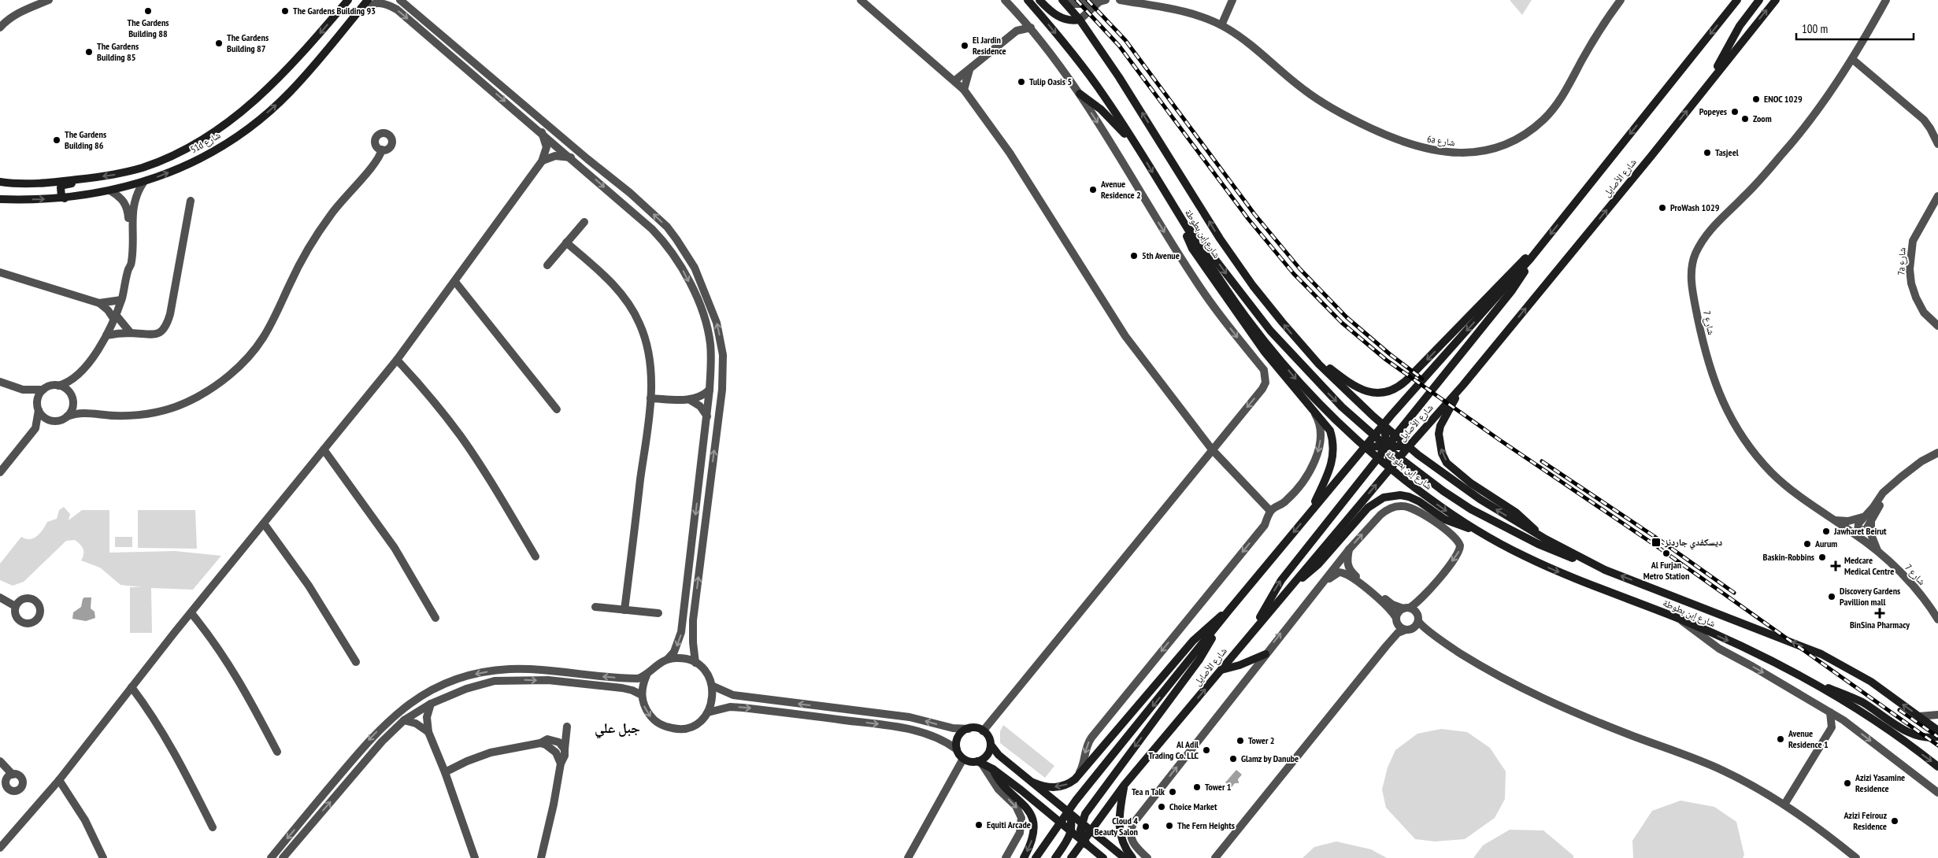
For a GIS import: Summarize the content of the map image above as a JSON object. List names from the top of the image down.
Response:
{
  "streets": {
    "main road": ["51d شارع", "شارع الأصايل", "شارع إبن بطوطة"],
    "street": ["6a شارع", "7a شارع", "شارع 7"]
  },
  "crossings": [
    ["شارع الأصايل", "شارع إبن بطوطة"]
  ],
  "districts": ["جبل علي"],
  "places": {
    "other": [
      "The Gardens Building 88",
      "The Gardens Building 93",
      "The Gardens Building 87",
      "El Jardin Residence",
      "The Gardens Building 85",
      "Tulip Oasis 5",
      "ENOC 1029",
      "Popeyes",
      "Zoom",
      "The Gardens Building 86",
      "Tasjeel",
      "Avenue Residence 2",
      "ProWash 1029",
      "5th Avenue",
      "Jawharet Beirut",
      "Aurum",
      "Al Furjan Metro Station",
      "Baskin-Robbins",
      "Discovery Gardens Pavillion mall",
      "Avenue Residence 1",
      "Tower 2",
      "Al Adil Trading Co. LLC",
      "Glamz by Danube",
      "Azizi Yasamine Residence",
      "Tower 1",
      "Tea n Talk",
      "Choice Market",
      "Azizi Feirouz Residence",
      "Equiti Arcade",
      "The Fern Heights",
      "Cloud 4 Beauty Salon"
    ],
    "transit": ["ديسكفدي جاردنز"],
    "health": ["Medcare Medical Centre", "BinSina Pharmacy"]
  },
  "scale_bar": "100 m"
}
